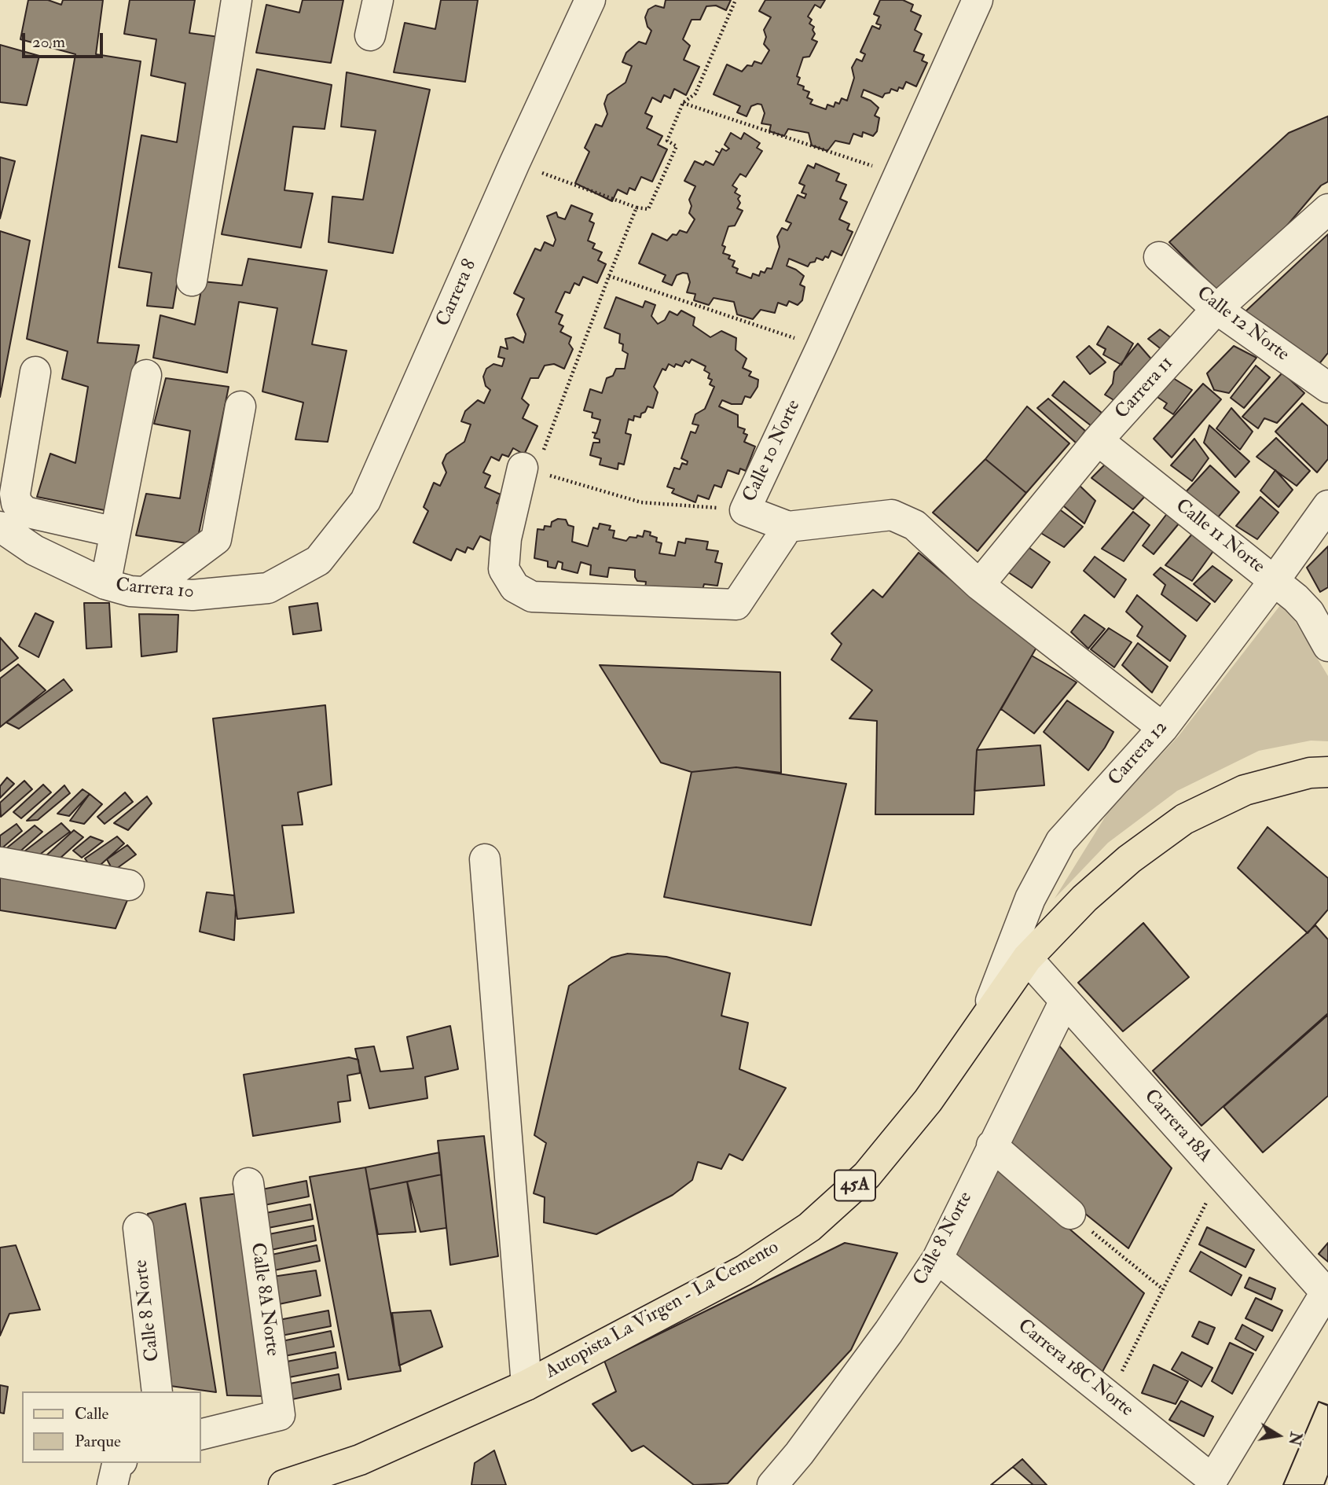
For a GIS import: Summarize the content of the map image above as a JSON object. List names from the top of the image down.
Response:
{
  "streets": {
    "main road": ["45A", "Autopista La Virgen - La Cemento"],
    "street": [
      "Carrera 8",
      "Calle 12 Norte",
      "Carrera 11",
      "Calle 10 Norte",
      "Calle 11 Norte",
      "Carrera 10",
      "Carrera 12",
      "Carrera 18A",
      "Calle 8 Norte",
      "Calle 8A Norte",
      "Carrera 18C Norte"
    ]
  },
  "crossings": [
    ["Carrera 8", "Carrera 10"],
    ["Calle 12 Norte", "Carrera 11"],
    ["Carrera 11", "Calle 10 Norte"],
    ["Carrera 11", "Calle 11 Norte"],
    ["Calle 10 Norte", "Carrera 12"],
    ["Calle 11 Norte", "Carrera 12"],
    ["Carrera 12", "Autopista La Virgen - La Cemento"],
    ["Carrera 18A", "Calle 8 Norte"],
    ["Carrera 18A", "Autopista La Virgen - La Cemento"],
    ["Carrera 18A", "Carrera 18C Norte"],
    ["Calle 8 Norte", "Carrera 18C Norte"]
  ],
  "legend": ["Calle", "Parque"],
  "scale_bar": "20 m",
  "north": "right"
}
